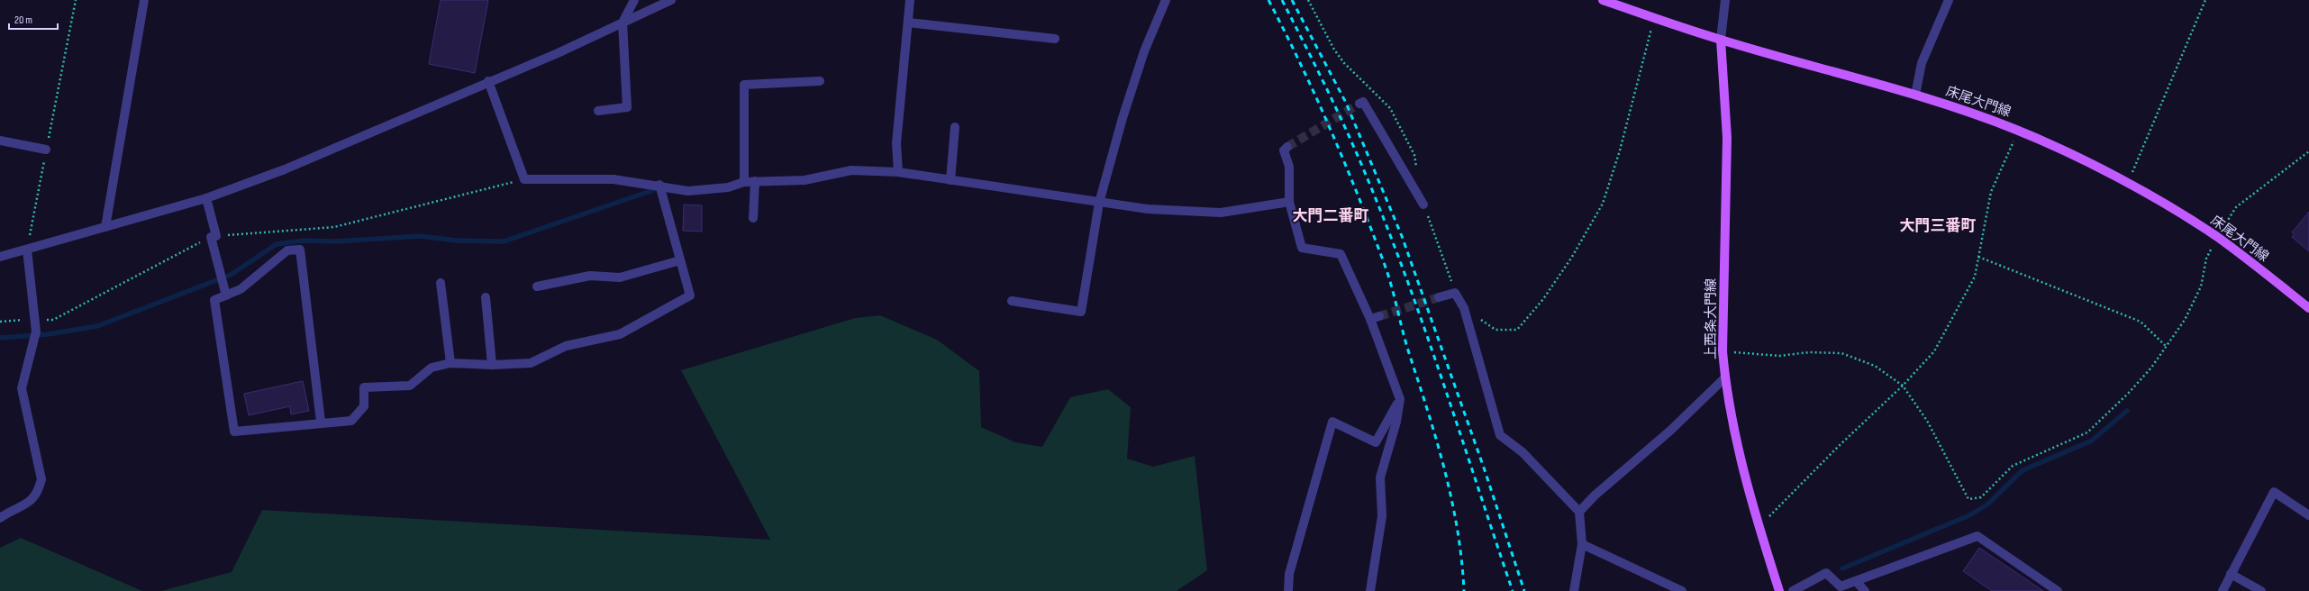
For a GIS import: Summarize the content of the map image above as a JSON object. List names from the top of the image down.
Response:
{
  "streets": {
    "main road": ["床尾大門線", "上西条大門線"]
  },
  "crossings": [
    ["床尾大門線", "上西条大門線"]
  ],
  "districts": ["大門二番町", "大門三番町"],
  "scale_bar": "20 m"
}
